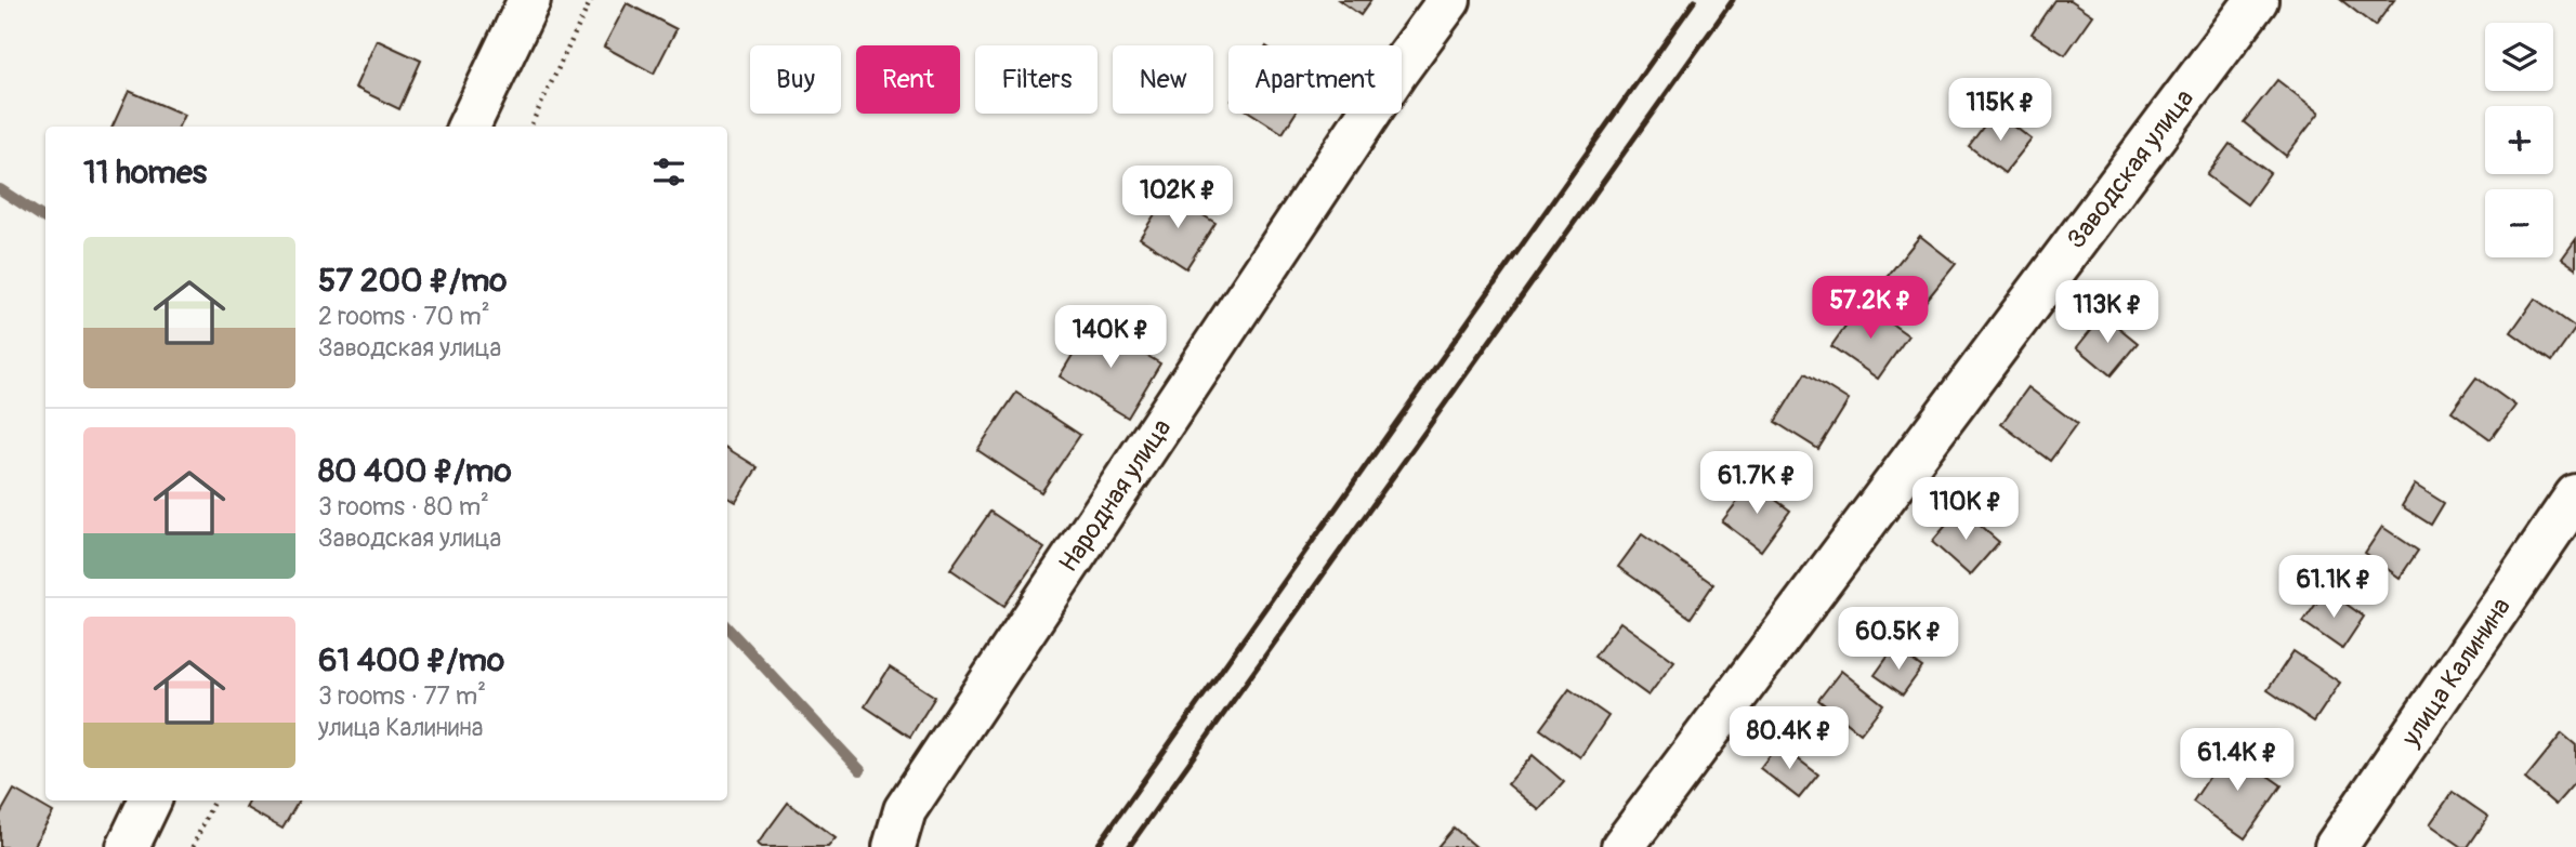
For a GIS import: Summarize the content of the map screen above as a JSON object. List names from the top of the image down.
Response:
{
  "streets": {
    "street": ["Заводская улица", "Народная улица", "улица Калинина"]
  },
  "page": {
    "map_buttons": ["+", "−"],
    "chip": [
      "Buy",
      "Rent",
      "Filters",
      "New",
      "Apartment"
    ],
    "price": [
      "115K ₽",
      "102K ₽",
      "57.2K ₽",
      "113K ₽",
      "140K ₽",
      "61.7K ₽",
      "110K ₽",
      "61.1K ₽",
      "60.5K ₽",
      "80.4K ₽",
      "61.4K ₽"
    ],
    "heading": "11 homes",
    "list": [
      {
        "name": "57 200 ₽/mo",
        "note": "2 rooms · 70 m² · Заводская улица"
      },
      {
        "name": "80 400 ₽/mo",
        "note": "3 rooms · 80 m² · Заводская улица"
      },
      {
        "name": "61 400 ₽/mo",
        "note": "3 rooms · 77 m² · улица Калинина"
      }
    ]
  }
}
